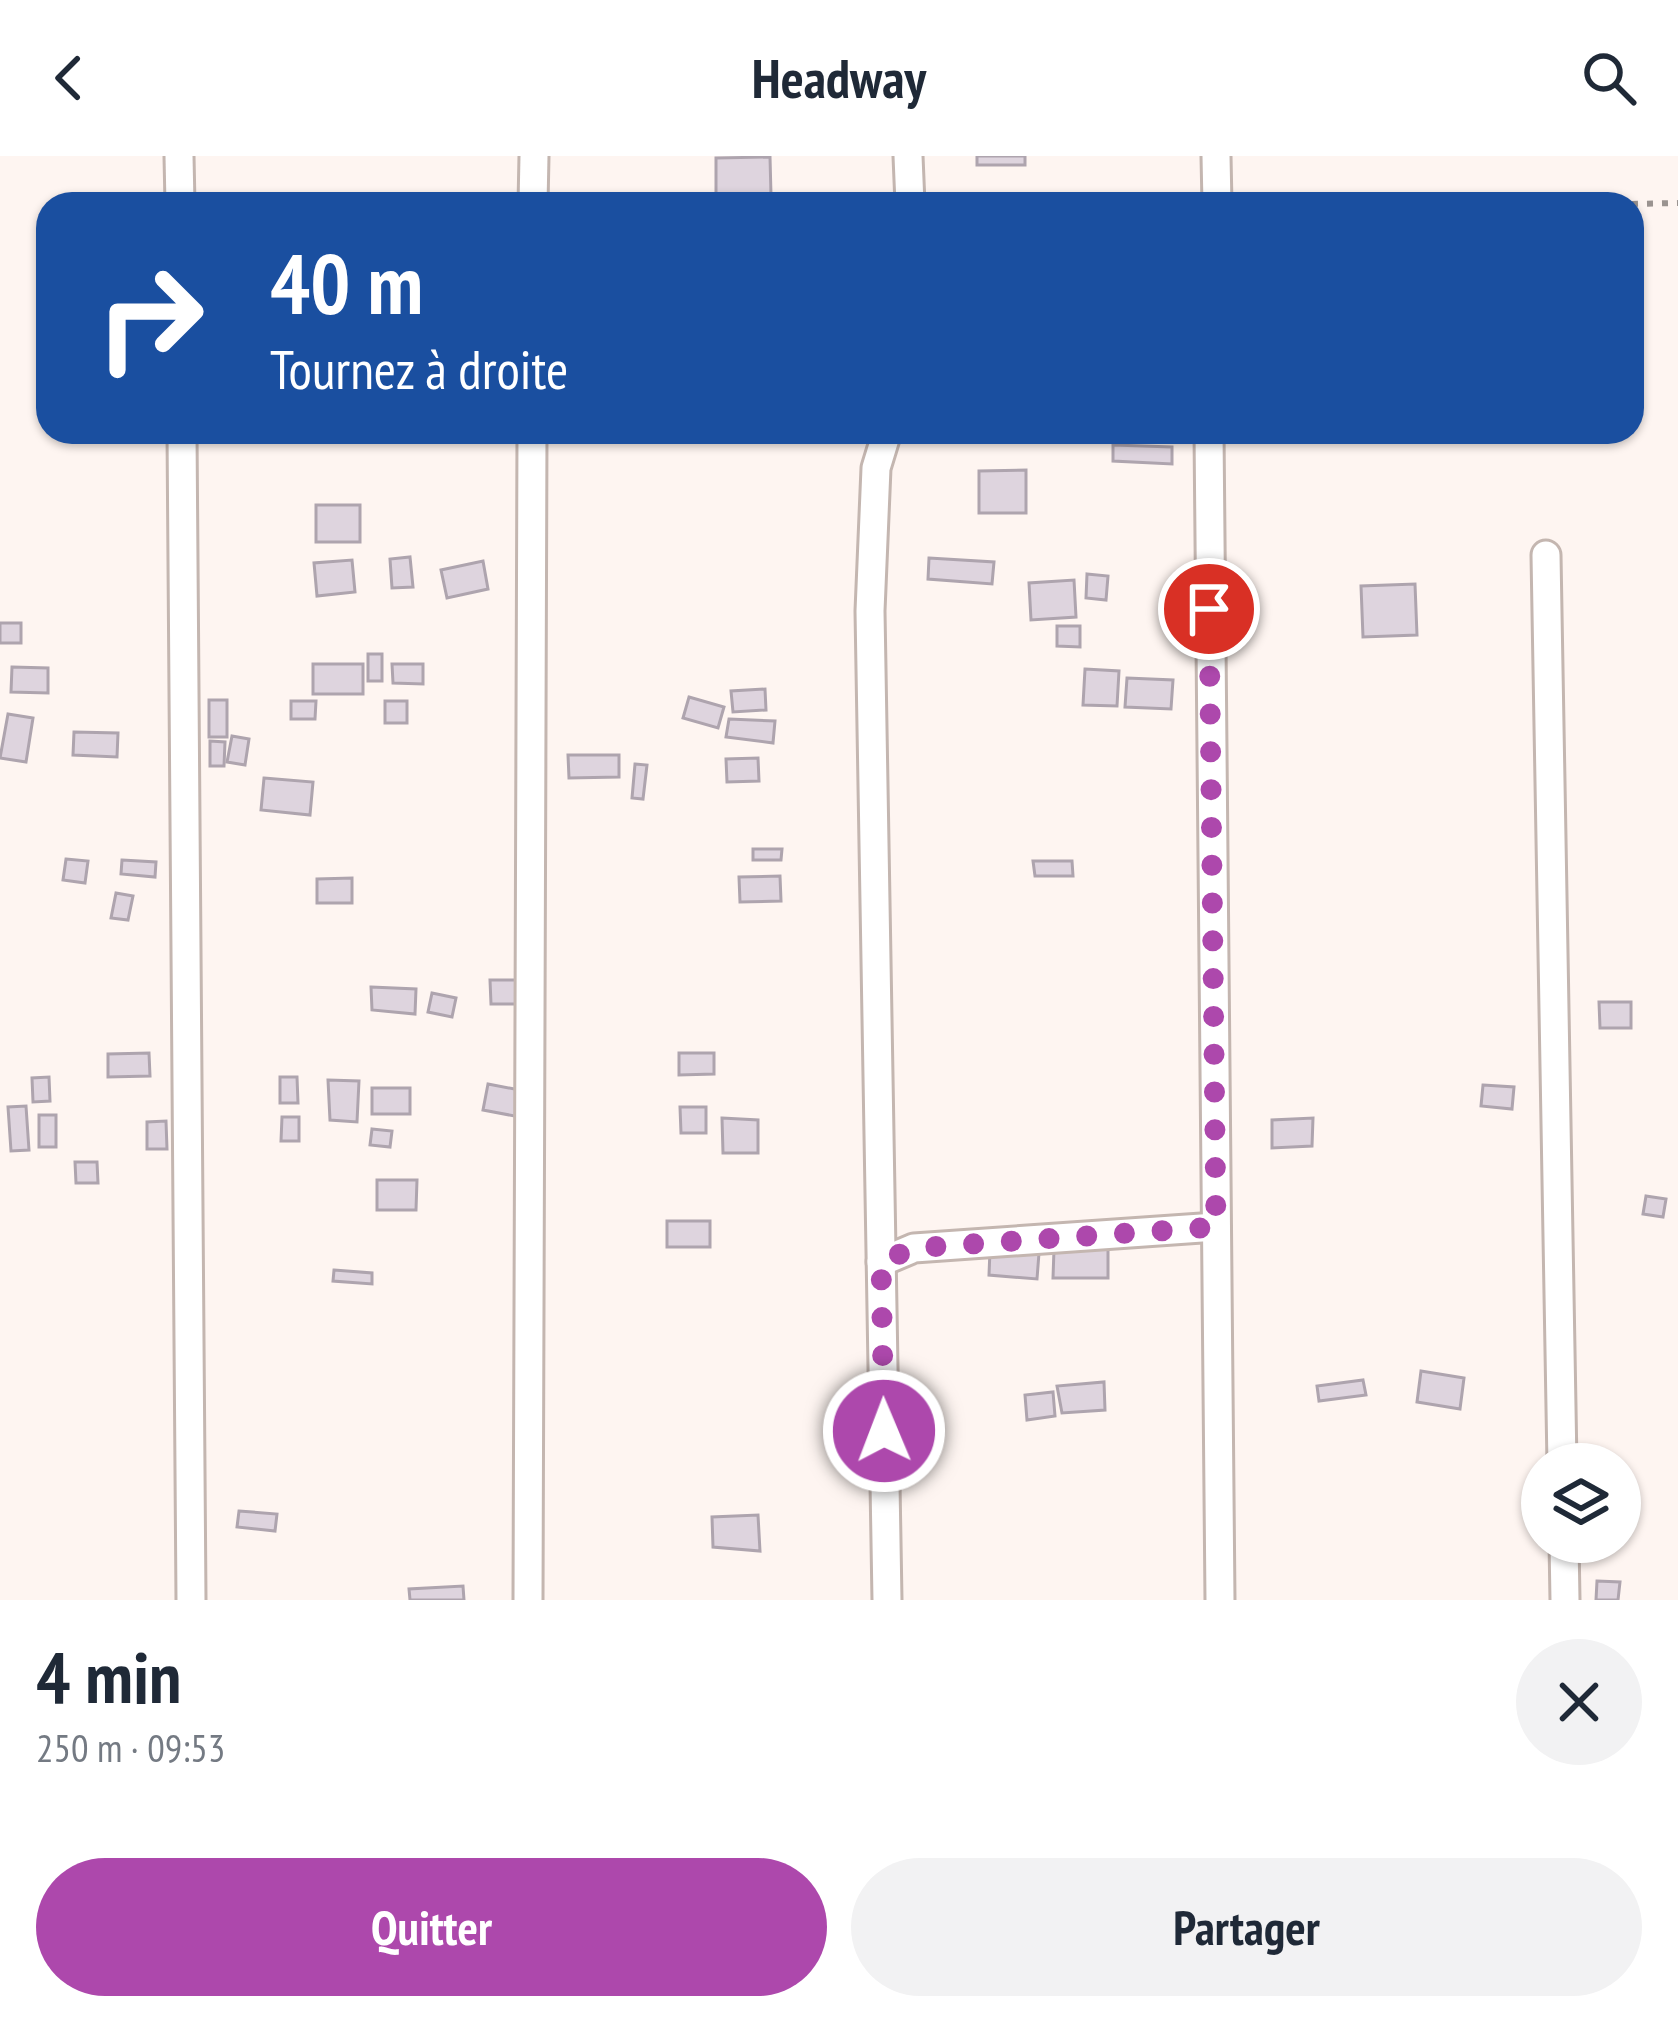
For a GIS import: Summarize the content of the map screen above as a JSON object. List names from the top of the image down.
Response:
{
  "page": {
    "header": "Headway",
    "turn": ["40 m", "Tournez à droite"],
    "heading": ["4 min", "250 m · 09:53"],
    "buttons": ["Quitter", "Partager"]
  }
}
